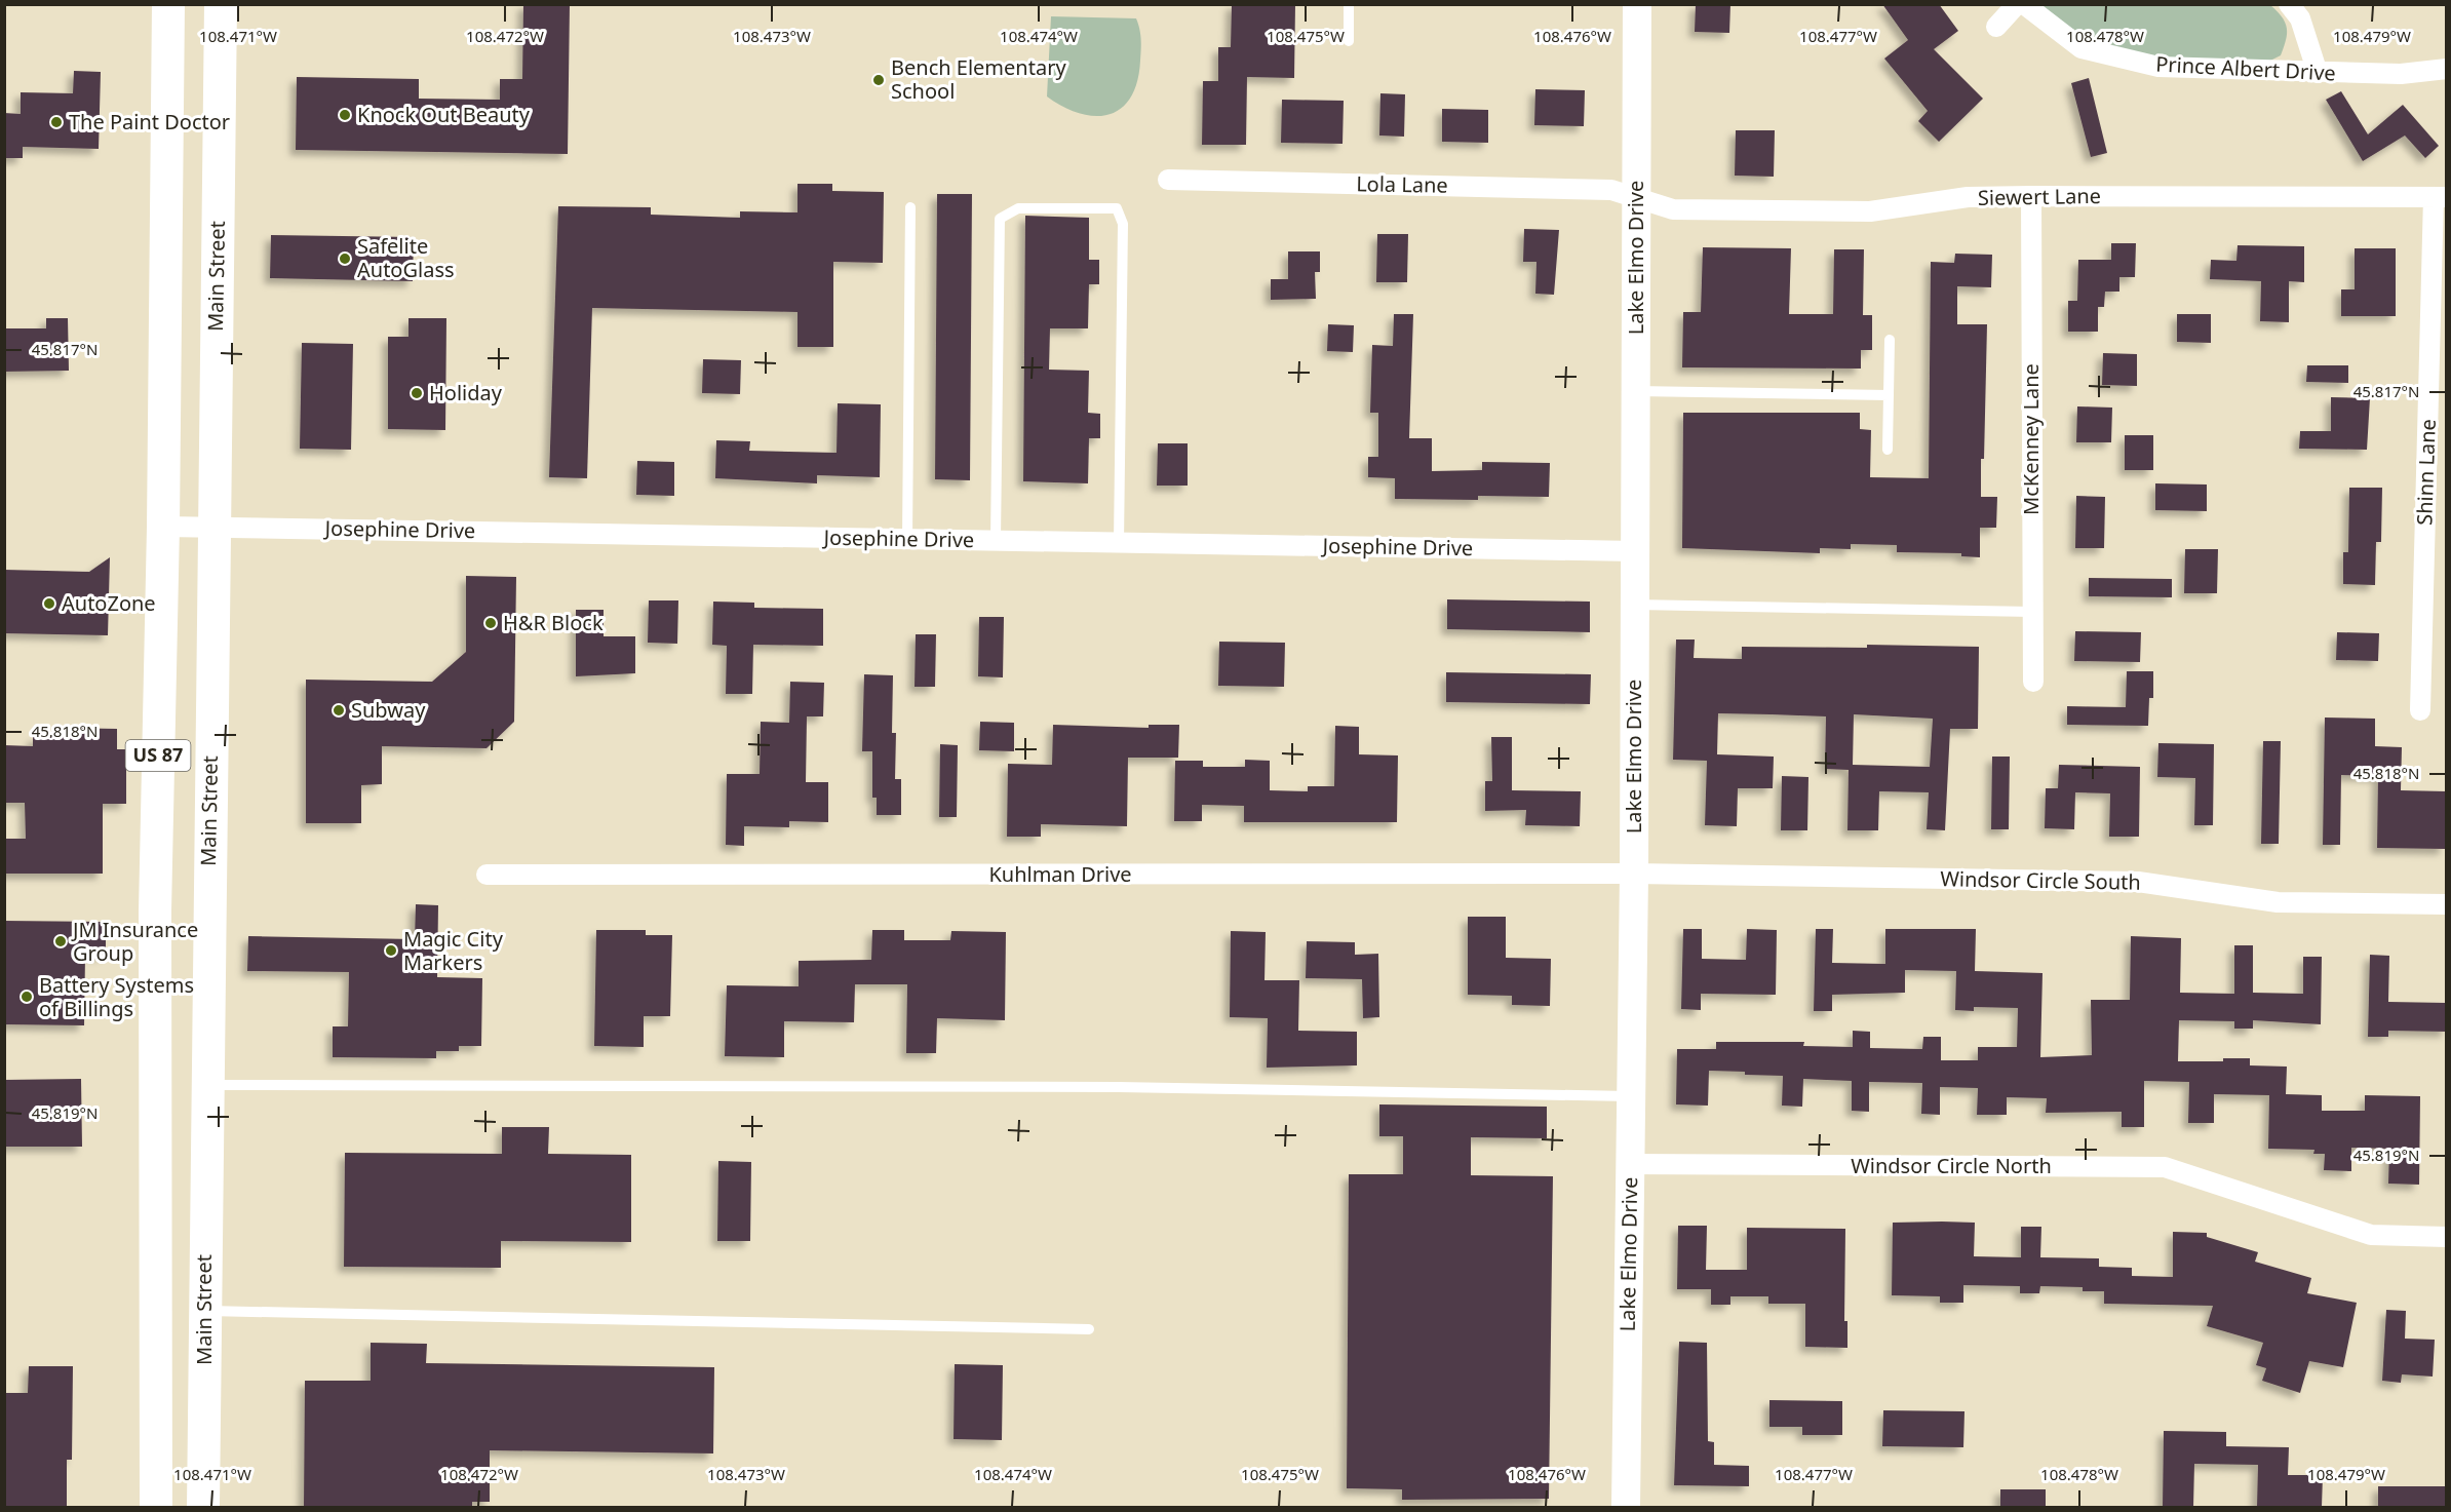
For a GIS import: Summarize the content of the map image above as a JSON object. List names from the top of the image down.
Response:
{
  "streets": {
    "main road": ["Lake Elmo Drive", "Main Street", "US 87"],
    "street": [
      "Prince Albert Drive",
      "Lola Lane",
      "Siewert Lane",
      "McKenney Lane",
      "Shinn Lane",
      "Josephine Drive",
      "Kuhlman Drive",
      "Windsor Circle South",
      "Windsor Circle North"
    ]
  },
  "crossings": [
    ["Lola Lane", "Siewert Lane"],
    ["Lola Lane", "Lake Elmo Drive"],
    ["Siewert Lane", "Lake Elmo Drive"],
    ["Siewert Lane", "McKenney Lane"],
    ["Siewert Lane", "Shinn Lane"],
    ["Lake Elmo Drive", "Josephine Drive"],
    ["Lake Elmo Drive", "Kuhlman Drive"],
    ["Lake Elmo Drive", "Windsor Circle South"],
    ["Lake Elmo Drive", "Windsor Circle North"],
    ["Main Street", "Josephine Drive"],
    ["Josephine Drive", "US 87"],
    ["Kuhlman Drive", "Windsor Circle South"]
  ],
  "places": [
    "Bench Elementary School",
    "Knock Out Beauty",
    "The Paint Doctor",
    "Safelite AutoGlass",
    "Holiday",
    "AutoZone",
    "H&R Block",
    "Subway",
    "JM Insurance Group",
    "Magic City Markers",
    "Battery Systems of Billings"
  ],
  "coordinates": [
    "108.471°W",
    "108.472°W",
    "108.473°W",
    "108.474°W",
    "108.475°W",
    "108.476°W",
    "108.477°W",
    "108.478°W",
    "108.479°W",
    "45.817°N",
    "45.818°N",
    "45.819°N"
  ]
}
